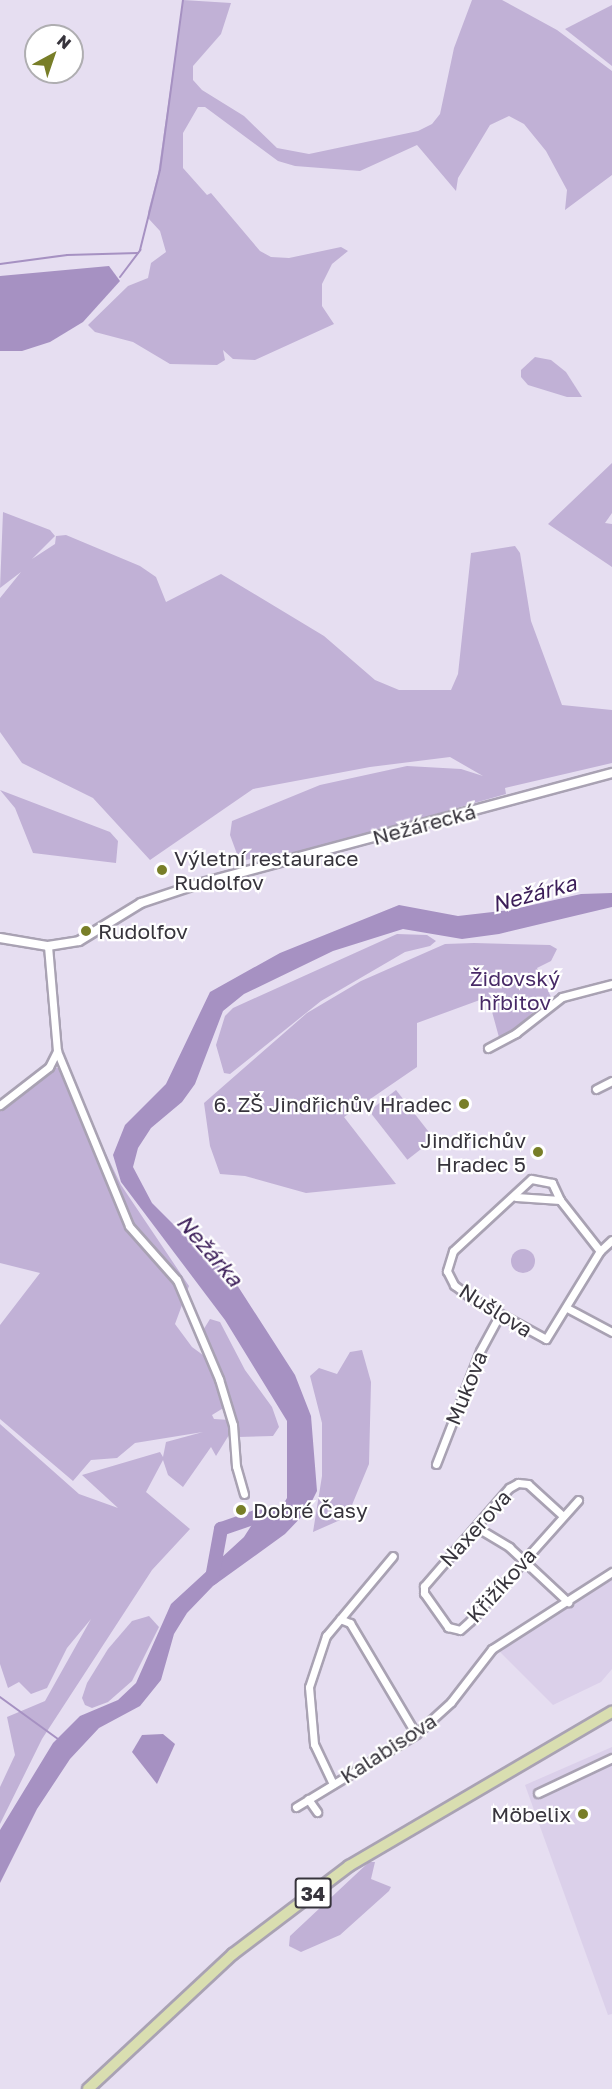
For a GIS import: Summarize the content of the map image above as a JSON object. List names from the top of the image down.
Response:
{
  "streets": {
    "main road": ["34"],
    "street": [
      "Nežárecká",
      "Nušlova",
      "Mukova",
      "Naxerova",
      "Křižíkova",
      "Kalabisova"
    ]
  },
  "crossings": [
    ["Nušlova", "Mukova"],
    ["Naxerova", "Křižíkova"]
  ],
  "water": ["Nežárka"],
  "parks": ["Židovský hřbitov"],
  "places": [
    "Výletní restaurace Rudolfov",
    "Rudolfov",
    "6. ZŠ Jindřichův Hradec",
    "Jindřichův Hradec 5",
    "Dobré Časy",
    "Möbelix"
  ],
  "north": "top right"
}
